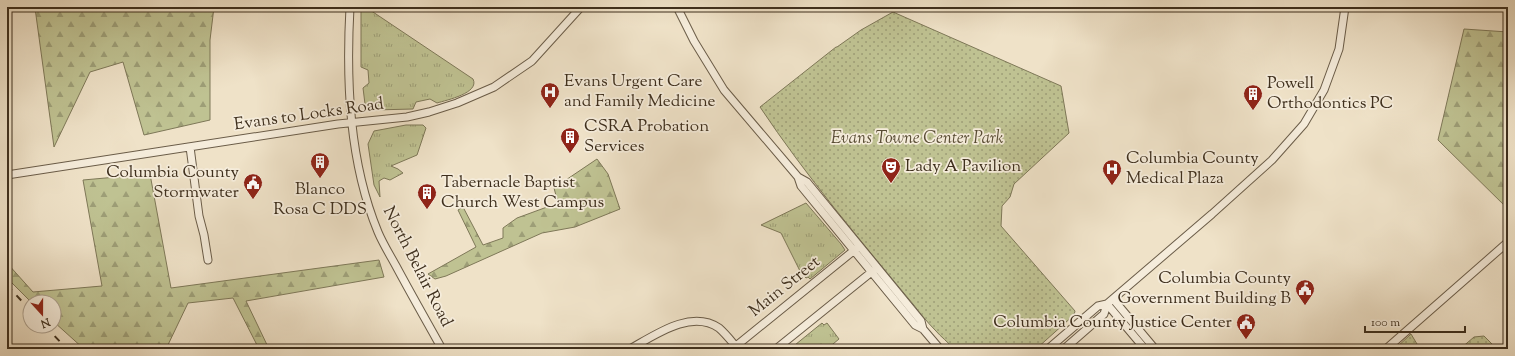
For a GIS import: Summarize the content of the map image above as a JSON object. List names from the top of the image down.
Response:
{
  "streets": {
    "street": ["Evans to Locks Road", "North Belair Road", "Main Street"]
  },
  "crossings": [
    ["Evans to Locks Road", "North Belair Road"]
  ],
  "parks": ["Evans Towne Center Park"],
  "places": {
    "hospital": ["Evans Urgent Care and Family Medicine", "Columbia County Medical Plaza"],
    "building": [
      "Powell Orthodontics PC",
      "CSRA Probation Services",
      "Blanco Rosa C DDS",
      "Tabernacle Baptist Church West Campus"
    ],
    "theatre": ["Lady A Pavilion"],
    "public building": ["Columbia County Stormwater", "Columbia County Government Building B", "Columbia County Justice Center"]
  },
  "scale_bar": "100 m",
  "north": "bottom"
}
